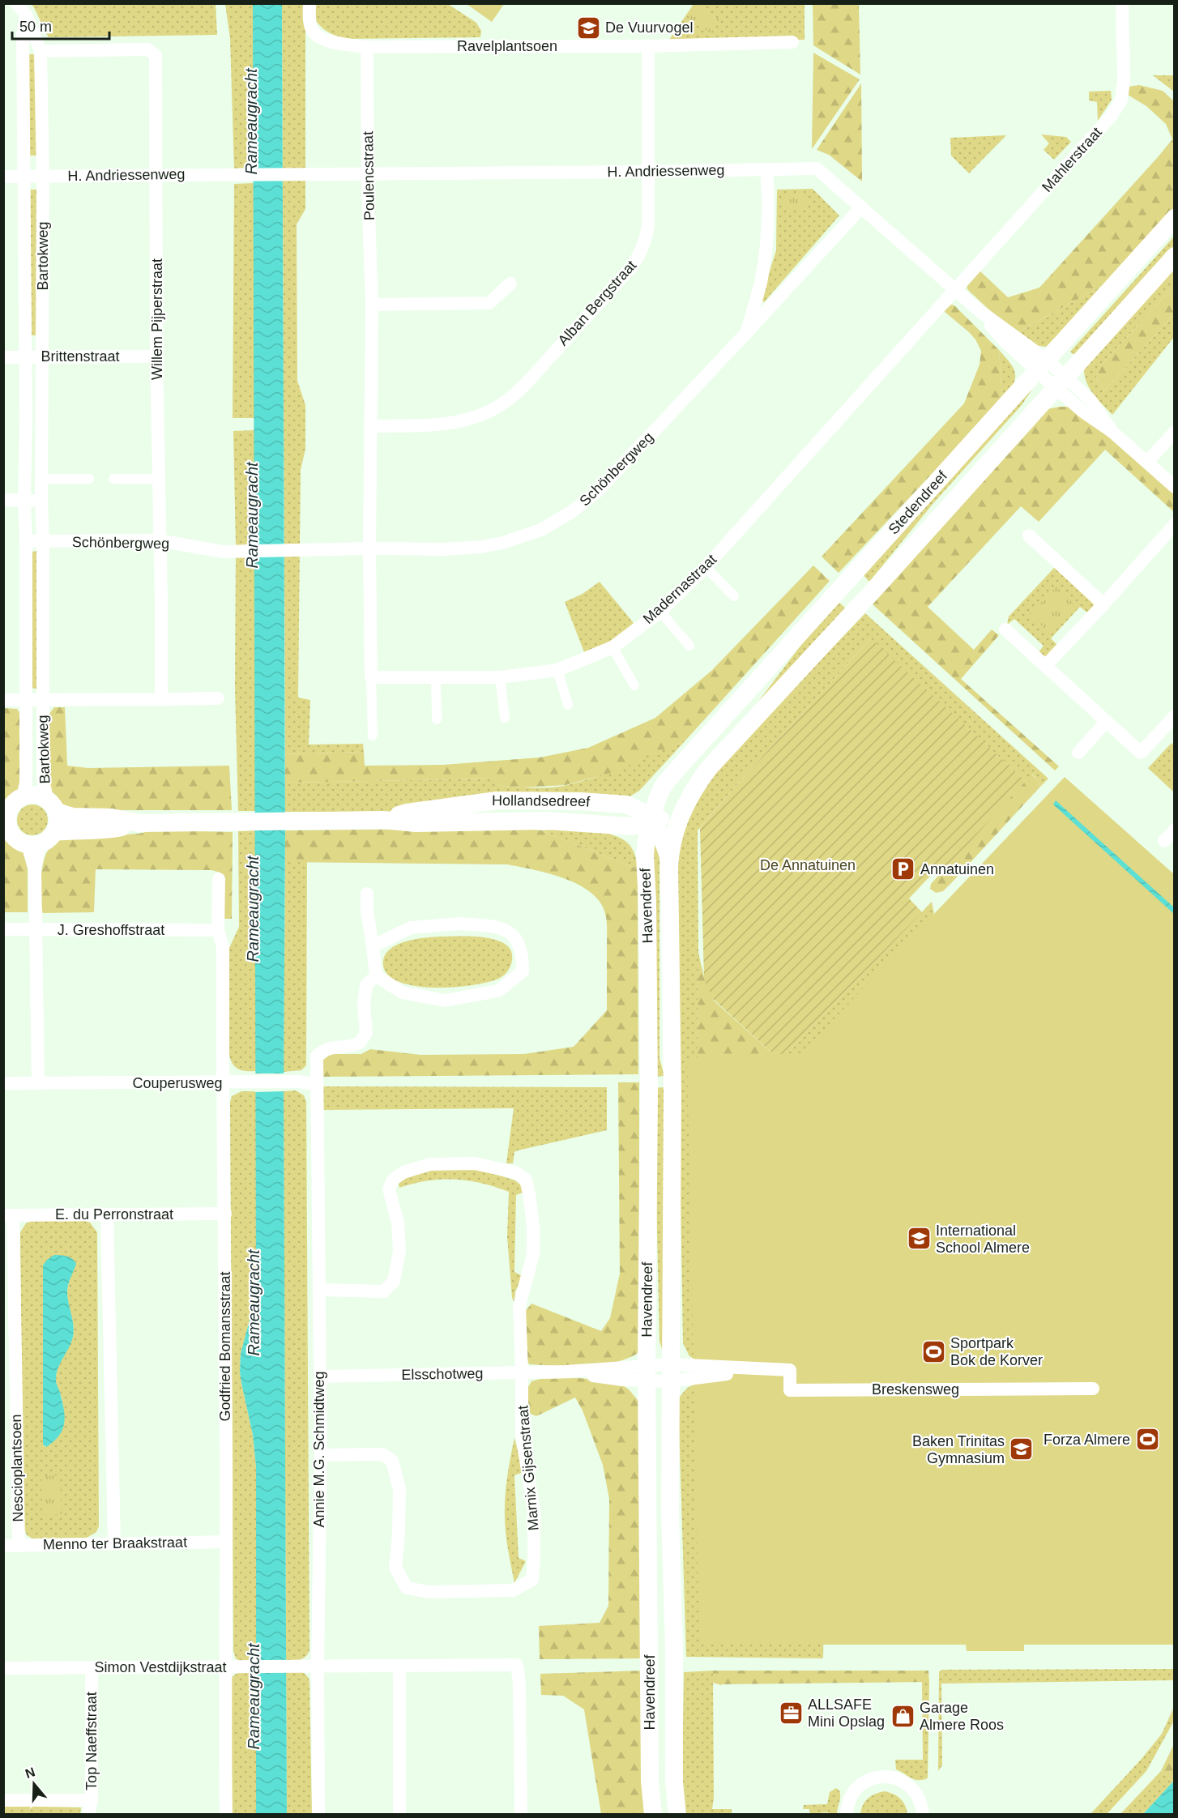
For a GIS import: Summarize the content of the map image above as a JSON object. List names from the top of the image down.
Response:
{
  "streets": {
    "main road": ["Stedendreef", "Hollandsedreef", "Havendreef"],
    "street": [
      "Ravelplantsoen",
      "Mahlerstraat",
      "H. Andriessenweg",
      "Poulencstraat",
      "Bartokweg",
      "Alban Bergstraat",
      "Willem Pijperstraat",
      "Brittenstraat",
      "Schönbergweg",
      "Madernastraat",
      "J. Greshoffstraat",
      "Couperusweg",
      "E. du Perronstraat",
      "Godfried Bomansstraat",
      "Elsschotweg",
      "Breskensweg",
      "Annie M.G. Schmidtweg",
      "Nescioplantsoen",
      "Marnix Gijsenstraat",
      "Menno ter Braakstraat",
      "Simon Vestdijkstraat",
      "Top Naeffstraat"
    ]
  },
  "crossings": [
    ["Ravelplantsoen", "Poulencstraat"],
    ["Ravelplantsoen", "Alban Bergstraat"],
    ["Mahlerstraat", "H. Andriessenweg"],
    ["Mahlerstraat", "Madernastraat"],
    ["H. Andriessenweg", "Poulencstraat"],
    ["H. Andriessenweg", "Bartokweg"],
    ["H. Andriessenweg", "Alban Bergstraat"],
    ["H. Andriessenweg", "Willem Pijperstraat"],
    ["H. Andriessenweg", "Schönbergweg"],
    ["H. Andriessenweg", "Stedendreef"],
    ["H. Andriessenweg", "Madernastraat"],
    ["Poulencstraat", "Alban Bergstraat"],
    ["Poulencstraat", "Schönbergweg"],
    ["Bartokweg", "Willem Pijperstraat"],
    ["Bartokweg", "Brittenstraat"],
    ["Bartokweg", "Schönbergweg"],
    ["Bartokweg", "Hollandsedreef"],
    ["Willem Pijperstraat", "Brittenstraat"],
    ["Willem Pijperstraat", "Schönbergweg"],
    ["Stedendreef", "Hollandsedreef"],
    ["Stedendreef", "Havendreef"],
    ["Hollandsedreef", "Havendreef"],
    ["Havendreef", "Elsschotweg"],
    ["Havendreef", "Breskensweg"],
    ["J. Greshoffstraat", "Godfried Bomansstraat"],
    ["Couperusweg", "Godfried Bomansstraat"],
    ["Couperusweg", "Annie M.G. Schmidtweg"],
    ["E. du Perronstraat", "Godfried Bomansstraat"],
    ["E. du Perronstraat", "Nescioplantsoen"],
    ["Godfried Bomansstraat", "Menno ter Braakstraat"],
    ["Godfried Bomansstraat", "Simon Vestdijkstraat"],
    ["Elsschotweg", "Breskensweg"],
    ["Elsschotweg", "Annie M.G. Schmidtweg"],
    ["Elsschotweg", "Marnix Gijsenstraat"],
    ["Annie M.G. Schmidtweg", "Marnix Gijsenstraat"],
    ["Annie M.G. Schmidtweg", "Simon Vestdijkstraat"],
    ["Nescioplantsoen", "Menno ter Braakstraat"],
    ["Simon Vestdijkstraat", "Top Naeffstraat"]
  ],
  "water": ["Rameaugracht"],
  "parks": ["De Annatuinen"],
  "places": {
    "school or university": ["De Vuurvogel", "International School Almere", "Baken Trinitas Gymnasium"],
    "parking": ["Annatuinen"],
    "sports": ["Sportpark Bok de Korver", "Forza Almere"],
    "office": ["ALLSAFE Mini Opslag"],
    "shop": ["Garage Almere Roos"]
  },
  "scale_bar": "50 m",
  "north": "top"
}
